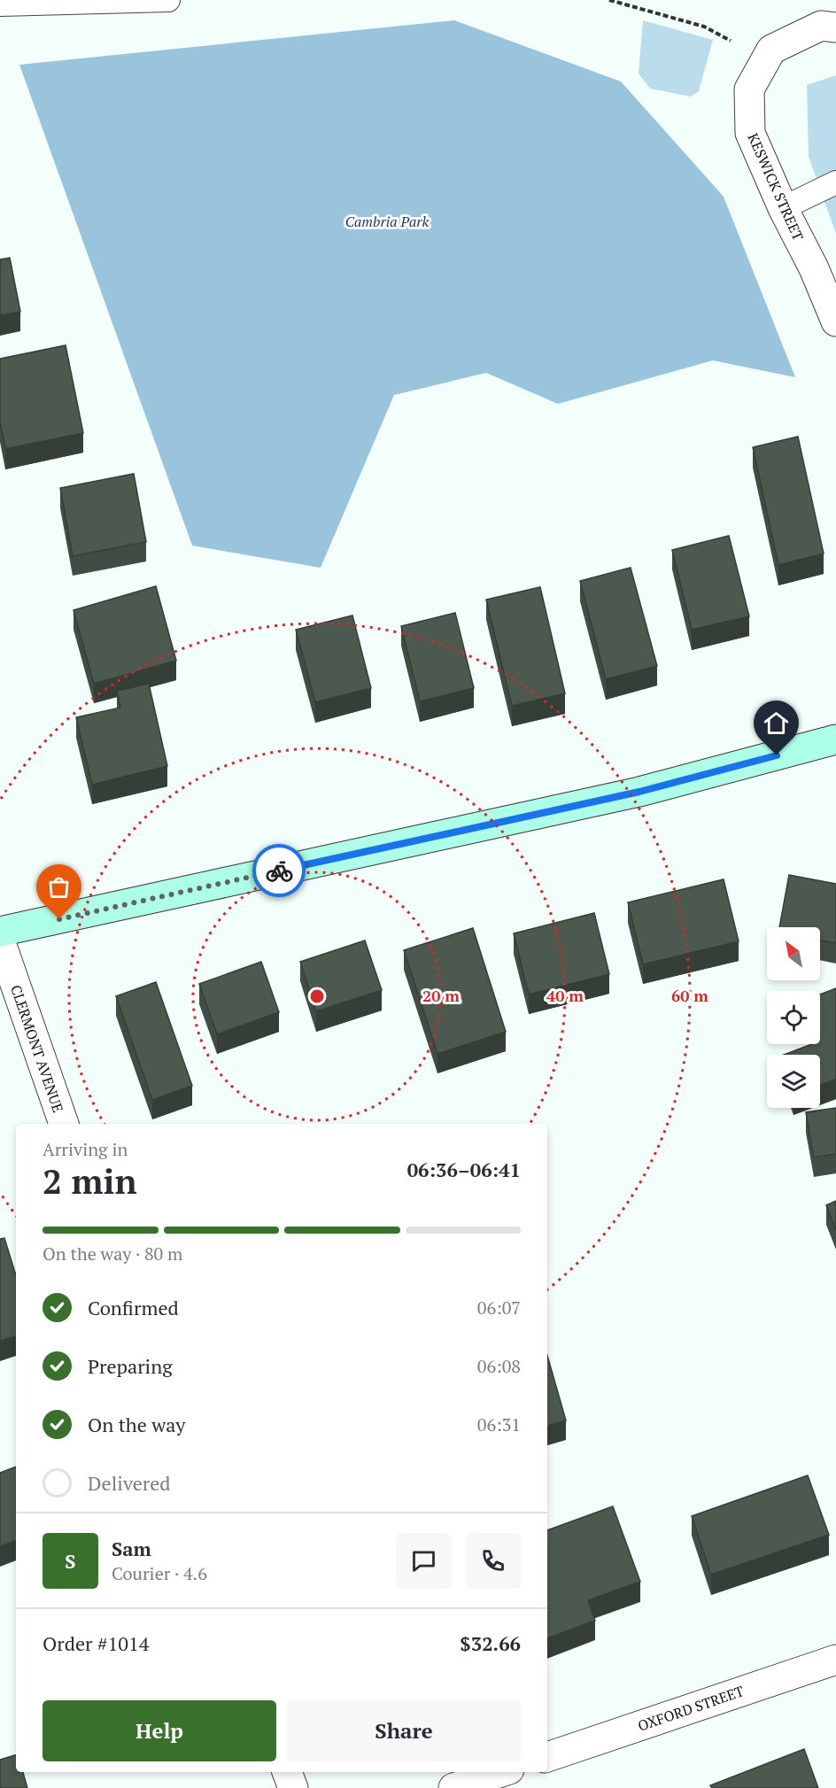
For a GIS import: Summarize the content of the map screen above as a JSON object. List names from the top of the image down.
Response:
{
  "streets": {
    "street": ["KESWICK STREET", "CLERMONT AVENUE", "OXFORD STREET"]
  },
  "parks": ["Cambria Park"],
  "north": "top left",
  "page": {
    "heading": ["2 min", "Arriving in", "06:36–06:41"],
    "panel": [
      "Sam",
      "Courier · 4.6",
      "Order #1014",
      "$32.66"
    ],
    "bar": "On the way · 80 m",
    "list": [
      ["Confirmed", "06:07"],
      ["Preparing", "06:08"],
      ["On the way", "06:31"],
      "Delivered"
    ],
    "round": "S",
    "buttons": ["Help", "Share"]
  },
  "rings": ["20 m", "40 m", "60 m"]
}
